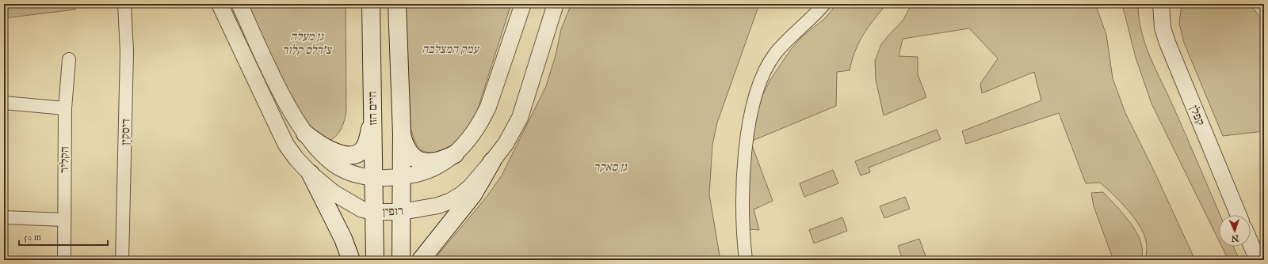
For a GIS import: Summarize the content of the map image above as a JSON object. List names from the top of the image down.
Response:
{
  "streets": {
    "main road": ["חיים הזז"],
    "street": [
      "קפלן",
      "דיסקין",
      "הקליר",
      "רופין"
    ]
  },
  "crossings": [
    ["חיים הזז", "רופין"]
  ],
  "parks": ["גן מעלה צ'רלס קלור", "עמק המצלבה", "גן סאקר"],
  "scale_bar": "50 m",
  "north": "bottom"
}
